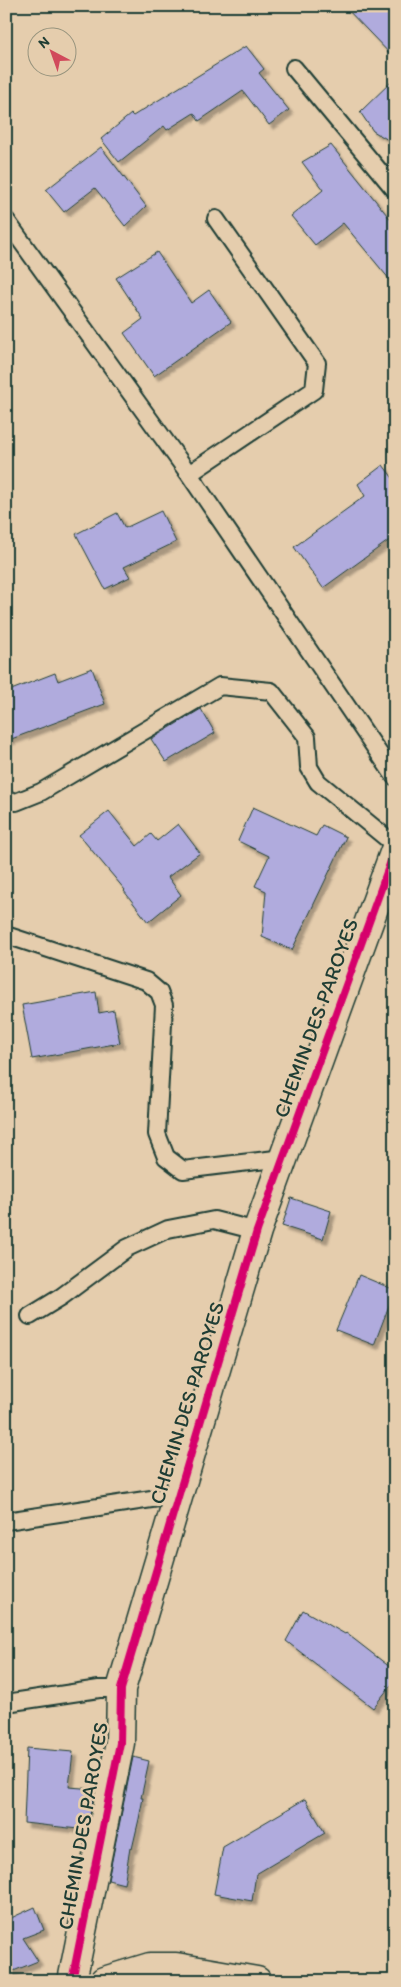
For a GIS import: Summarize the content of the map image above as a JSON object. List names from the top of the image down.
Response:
{
  "streets": {
    "street": ["CHEMIN DES PAROYES"]
  },
  "north": "top left"
}
